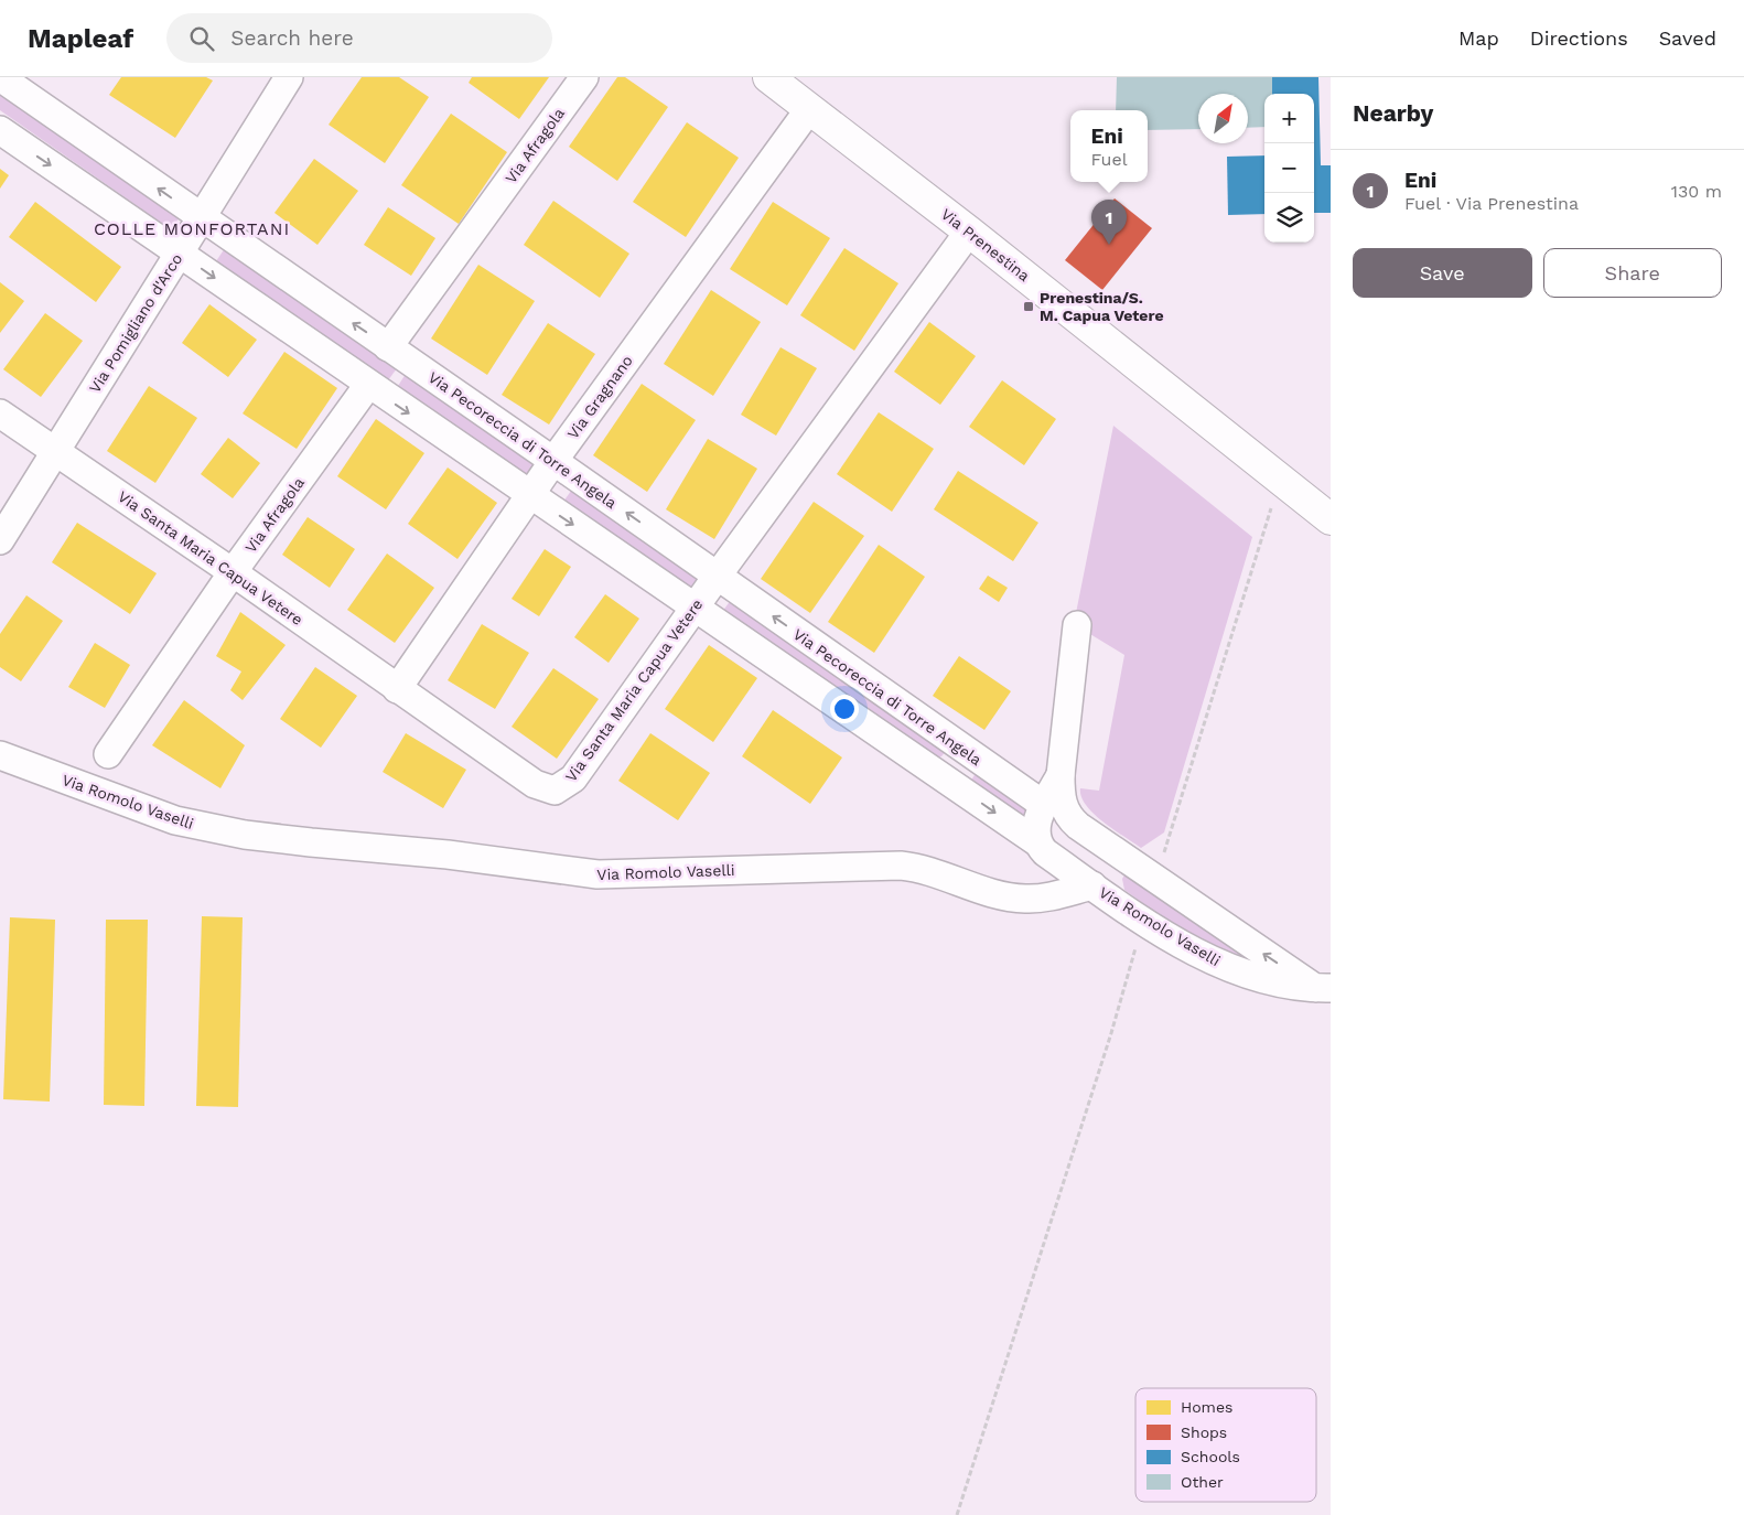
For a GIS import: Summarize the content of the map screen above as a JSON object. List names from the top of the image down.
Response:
{
  "streets": {
    "main road": ["Via Prenestina"],
    "street": [
      "Via Afragola",
      "Via Pomigliano d'Arco",
      "Via Gragnano",
      "Via Pecoreccia di Torre Angela",
      "Via Santa Maria Capua Vetere",
      "Via Romolo Vaselli"
    ]
  },
  "crossings": [
    ["Via Afragola", "Via Pecoreccia di Torre Angela"],
    ["Via Afragola", "Via Santa Maria Capua Vetere"],
    ["Via Prenestina", "Via Gragnano"],
    ["Via Prenestina", "Via Santa Maria Capua Vetere"],
    ["Via Pomigliano d'Arco", "Via Pecoreccia di Torre Angela"],
    ["Via Pomigliano d'Arco", "Via Santa Maria Capua Vetere"],
    ["Via Gragnano", "Via Pecoreccia di Torre Angela"],
    ["Via Gragnano", "Via Santa Maria Capua Vetere"],
    ["Via Pecoreccia di Torre Angela", "Via Santa Maria Capua Vetere"]
  ],
  "districts": ["COLLE MONFORTANI"],
  "places": {
    "transit": ["Prenestina/S. M. Capua Vetere"]
  },
  "legend": [
    "Homes",
    "Shops",
    "Schools",
    "Other"
  ],
  "north": "top right",
  "page": {
    "header": "Mapleaf",
    "search": "Search here",
    "nav": ["Map", "Directions", "Saved"],
    "heading": "Nearby",
    "map_buttons": ["+", "−"],
    "popup": ["Eni", "Fuel"],
    "list": [
      {
        "mark": "1",
        "name": "Eni",
        "note": "Fuel · Via Prenestina",
        "value": "130 m"
      }
    ],
    "pins": "1",
    "buttons": ["Save", "Share"]
  }
}
